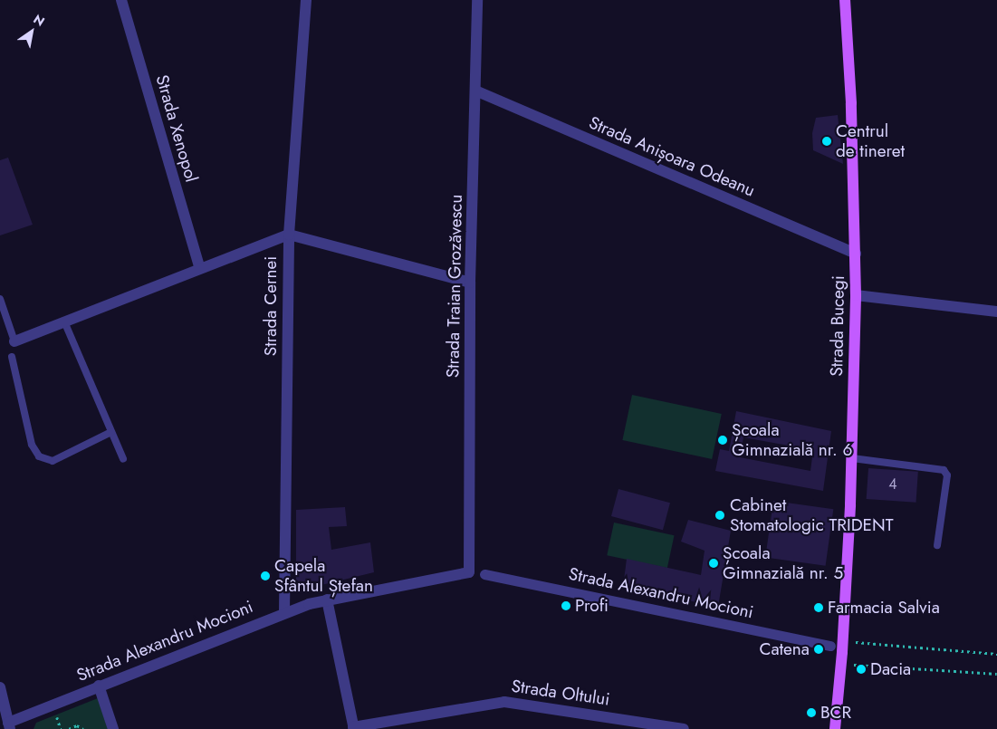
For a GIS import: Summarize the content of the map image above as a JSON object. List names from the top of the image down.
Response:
{
  "streets": {
    "main road": ["Strada Bucegi"],
    "street": [
      "Strada Xenopol",
      "Strada Anișoara Odeanu",
      "Strada Traian Grozăvescu",
      "Strada Cernei",
      "Strada Alexandru Mocioni",
      "Strada Oltului"
    ]
  },
  "crossings": [
    ["Strada Anișoara Odeanu", "Strada Traian Grozăvescu"],
    ["Strada Anișoara Odeanu", "Strada Bucegi"],
    ["Strada Traian Grozăvescu", "Strada Alexandru Mocioni"],
    ["Strada Cernei", "Strada Alexandru Mocioni"]
  ],
  "places": [
    "Centrul de tineret",
    "Școala Gimnazială nr. 6",
    "Cabinet Stomatologic TRIDENT",
    "Școala Gimnazială nr. 5",
    "Capela Sfântul Ștefan",
    "Profi",
    "Farmacia Salvia",
    "Catena",
    "Dacia",
    "BCR"
  ],
  "house_numbers": ["4"],
  "north": "top right"
}
